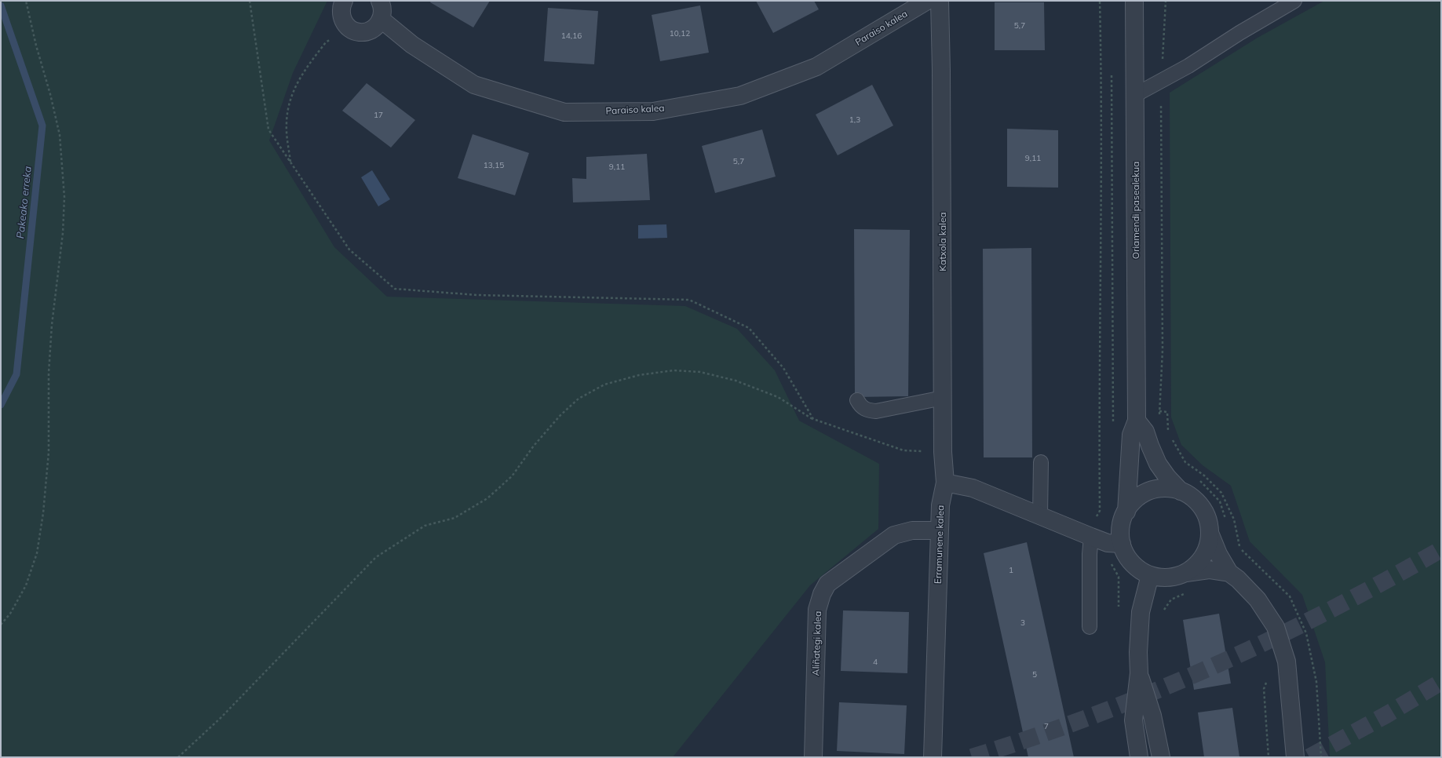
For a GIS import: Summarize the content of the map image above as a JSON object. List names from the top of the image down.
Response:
{
  "streets": {
    "street": [
      "Paraiso kalea",
      "Oriamendi pasealekua",
      "Katxola kalea",
      "Erramunene kalea",
      "Aliñategi kalea"
    ]
  },
  "crossings": [
    ["Katxola kalea", "Erramunene kalea"],
    ["Erramunene kalea", "Aliñategi kalea"]
  ],
  "water": ["Pakeako erreka"],
  "house_numbers": [
    "5,7",
    "10,12",
    "14,16",
    "17",
    "1,3",
    "9,11",
    "5,7",
    "13,15",
    "9,11",
    "1",
    "3",
    "4",
    "5",
    "7"
  ]
}
